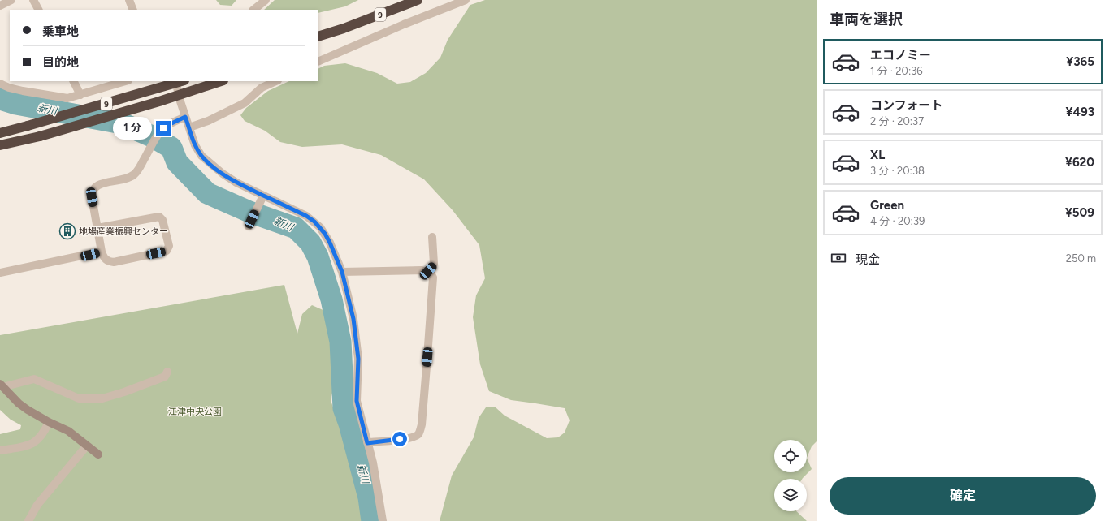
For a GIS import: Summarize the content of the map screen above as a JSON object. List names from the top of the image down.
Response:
{
  "streets": {
    "highway": ["9"]
  },
  "water": ["新川"],
  "parks": ["江津中央公園"],
  "places": {
    "building": ["地場産業振興センター"]
  },
  "page": {
    "heading": "車両を選択",
    "banner": ["乗車地", "目的地"],
    "list": [
      {
        "name": "エコノミー",
        "note": "1 分 · 20:36",
        "value": "¥365"
      },
      {
        "name": "コンフォート",
        "note": "2 分 · 20:37",
        "value": "¥493"
      },
      {
        "name": "XL",
        "note": "3 分 · 20:38",
        "value": "¥620"
      },
      {
        "name": "Green",
        "note": "4 分 · 20:39",
        "value": "¥509"
      }
    ],
    "bubble": "1 分",
    "pay": ["現金", "250 m"],
    "buttons": "確定"
  }
}
